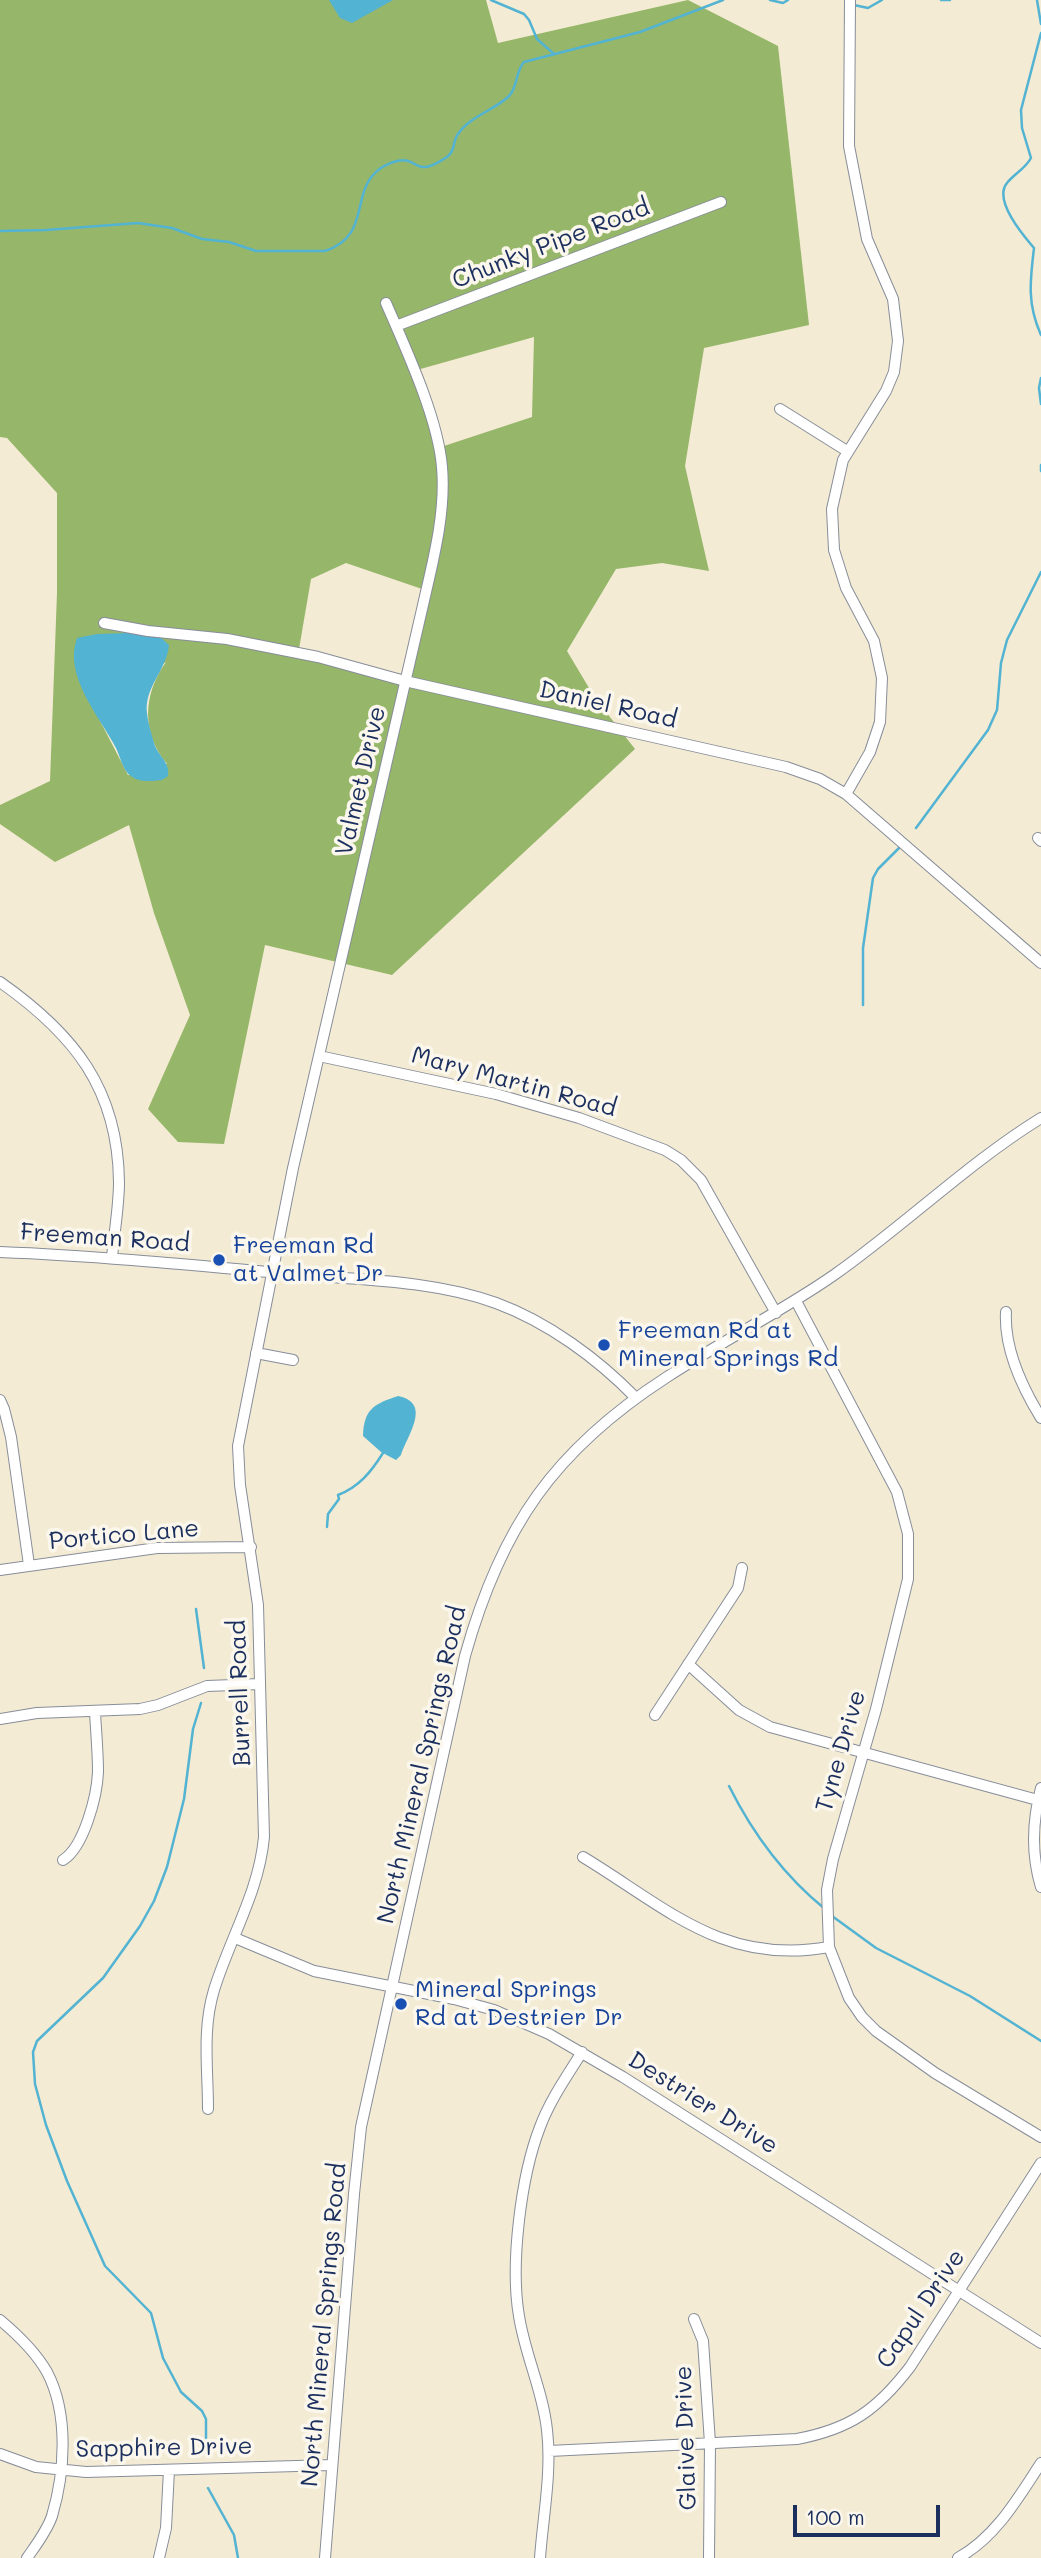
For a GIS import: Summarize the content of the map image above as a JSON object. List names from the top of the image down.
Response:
{
  "streets": {
    "street": [
      "Chunky Pipe Road",
      "Daniel Road",
      "Valmet Drive",
      "Mary Martin Road",
      "Freeman Road",
      "Portico Lane",
      "Burrell Road",
      "Tyne Drive",
      "North Mineral Springs Road",
      "Destrier Drive",
      "Capul Drive",
      "Glaive Drive",
      "Sapphire Drive"
    ]
  },
  "crossings": [
    ["Chunky Pipe Road", "Valmet Drive"],
    ["Daniel Road", "Valmet Drive"],
    ["Valmet Drive", "Mary Martin Road"],
    ["Valmet Drive", "Freeman Road"],
    ["Valmet Drive", "Burrell Road"],
    ["Mary Martin Road", "North Mineral Springs Road"],
    ["Freeman Road", "Burrell Road"],
    ["Freeman Road", "North Mineral Springs Road"],
    ["Portico Lane", "Burrell Road"],
    ["Burrell Road", "Destrier Drive"],
    ["Tyne Drive", "North Mineral Springs Road"],
    ["North Mineral Springs Road", "Destrier Drive"],
    ["North Mineral Springs Road", "Sapphire Drive"],
    ["Destrier Drive", "Capul Drive"],
    ["Capul Drive", "Glaive Drive"]
  ],
  "places": ["Freeman Rd at Valmet Dr", "Freeman Rd at Mineral Springs Rd", "Mineral Springs Rd at Destrier Dr"],
  "scale_bar": "100 m"
}
